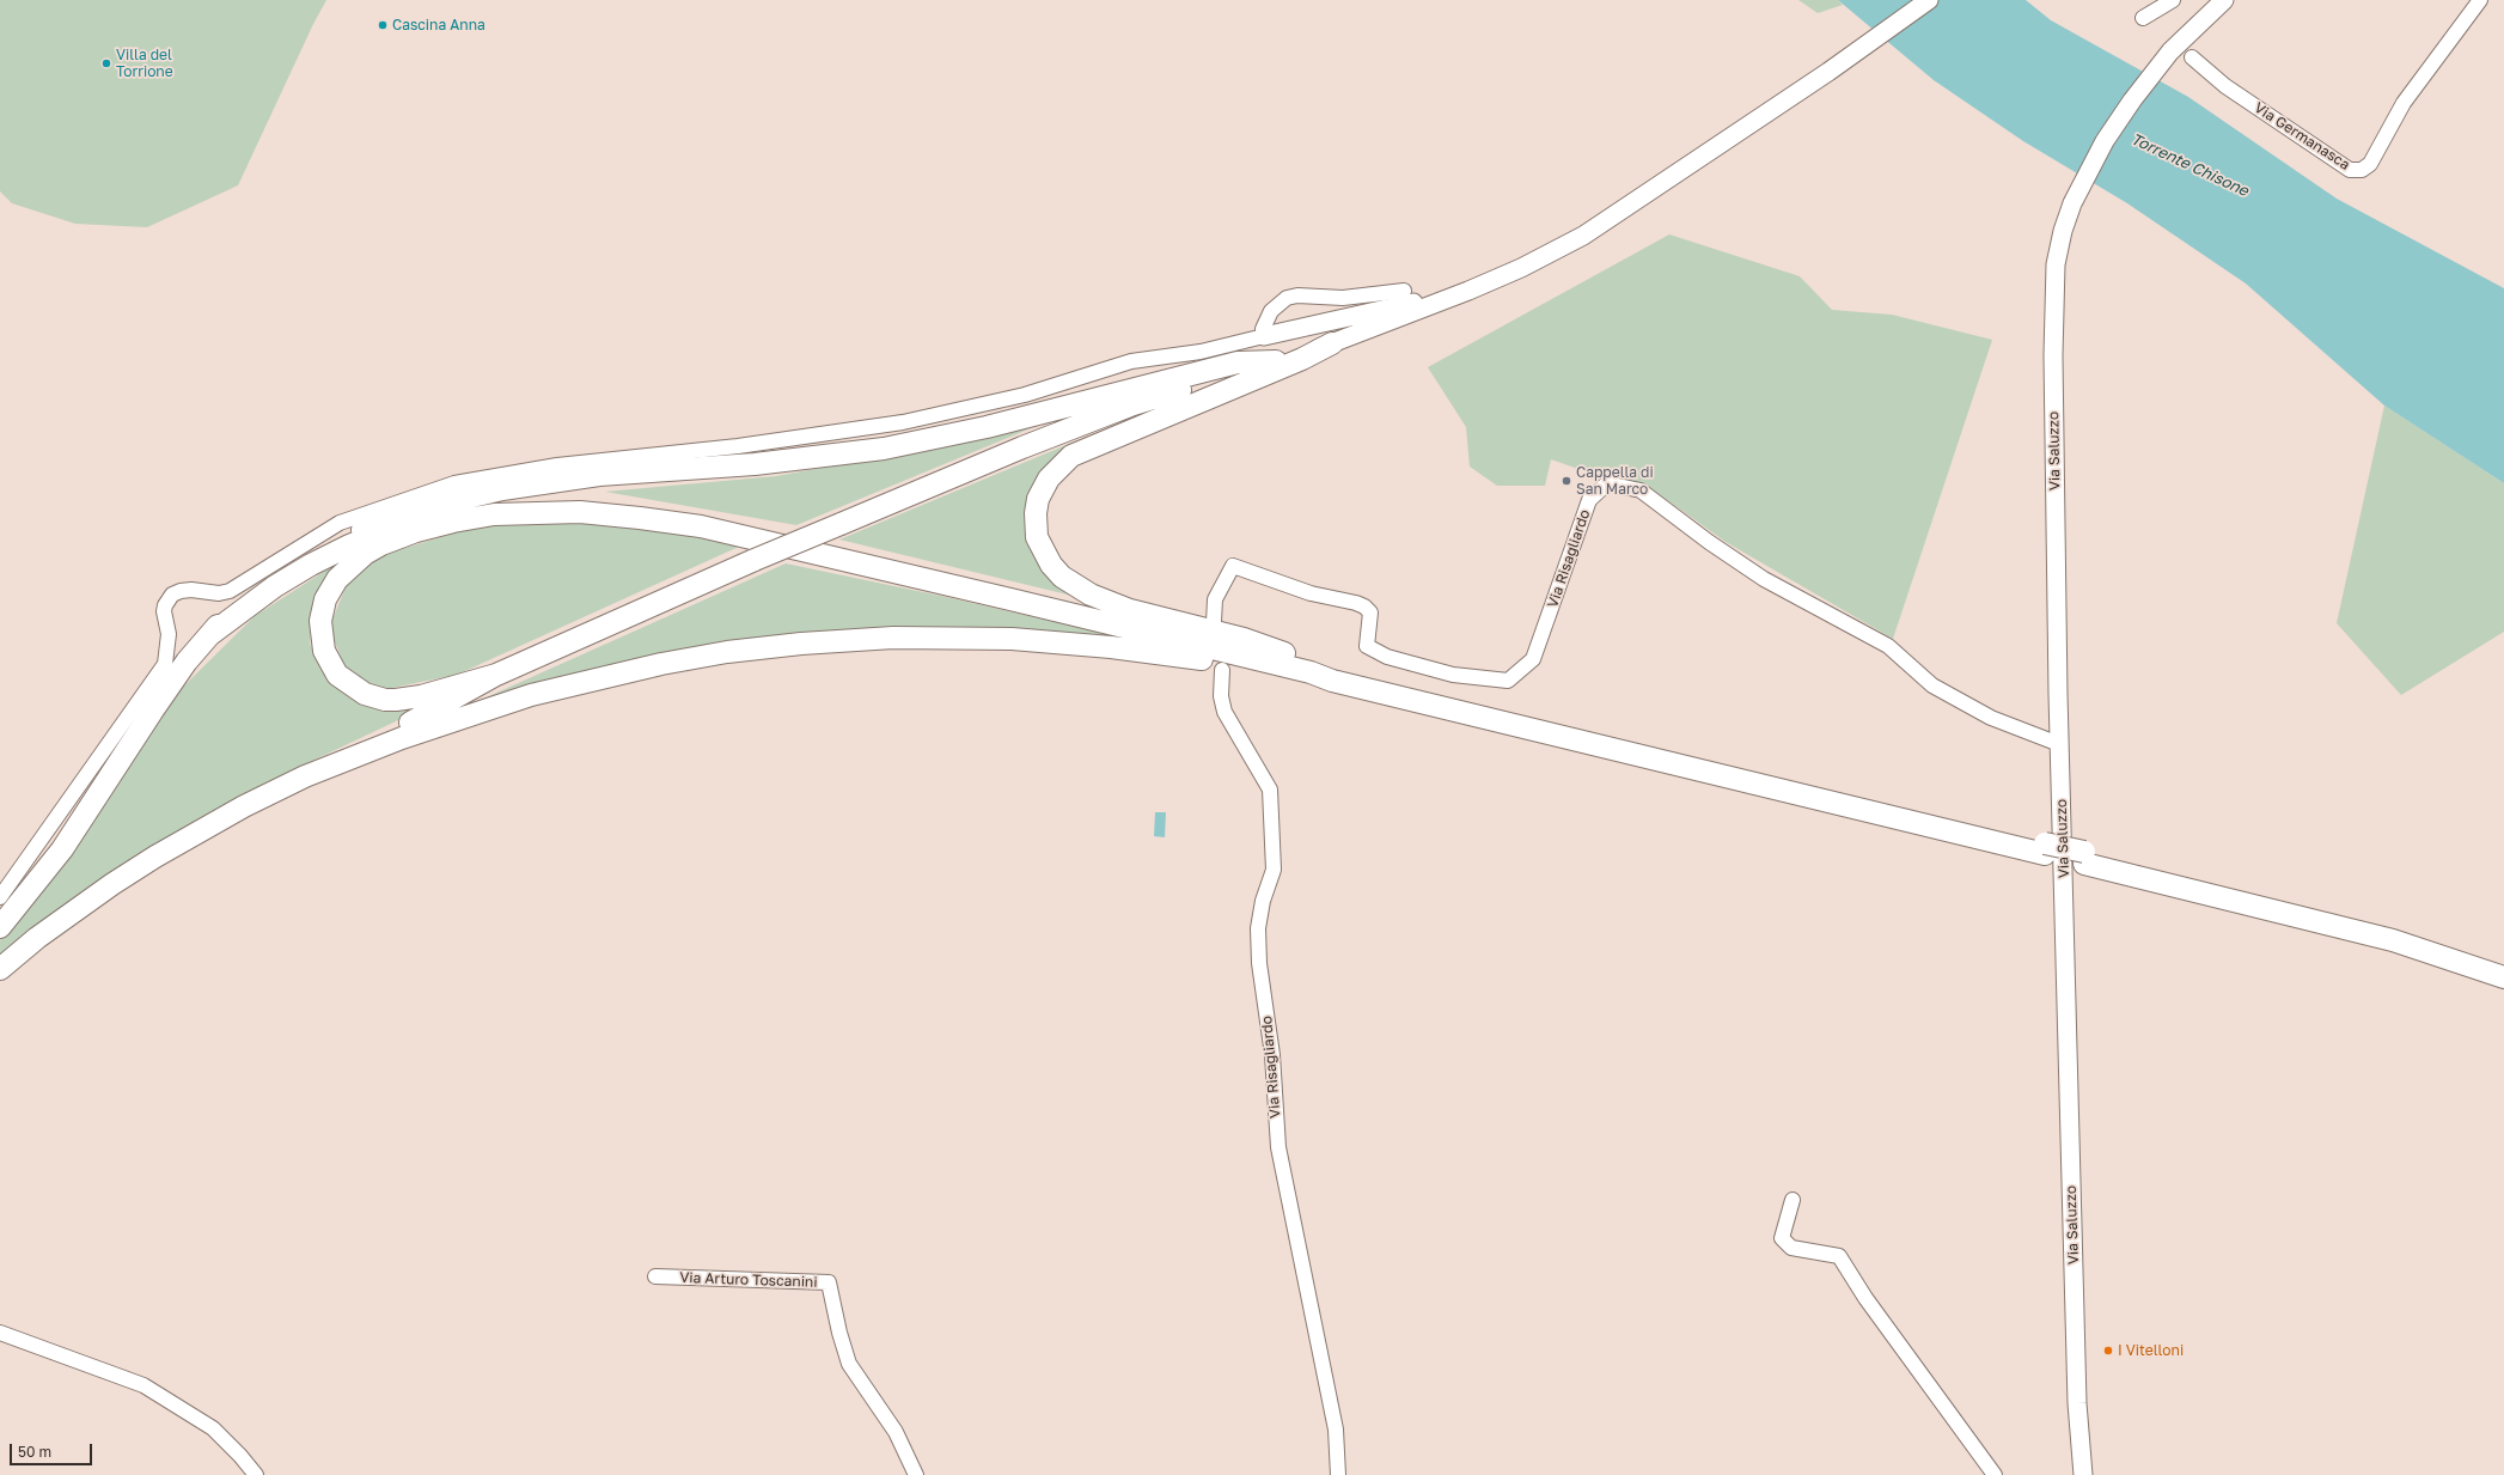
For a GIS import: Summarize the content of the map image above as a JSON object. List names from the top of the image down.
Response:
{
  "streets": {
    "main road": ["Via Saluzzo"],
    "street": ["Via Germanasca", "Via Risagliardo", "Via Arturo Toscanini"]
  },
  "crossings": [
    ["Via Saluzzo", "Via Risagliardo"]
  ],
  "water": ["Torrente Chisone"],
  "places": [
    "Cascina Anna",
    "Villa del Torrione",
    "Cappella di San Marco",
    "I Vitelloni"
  ],
  "scale_bar": "50 m"
}
